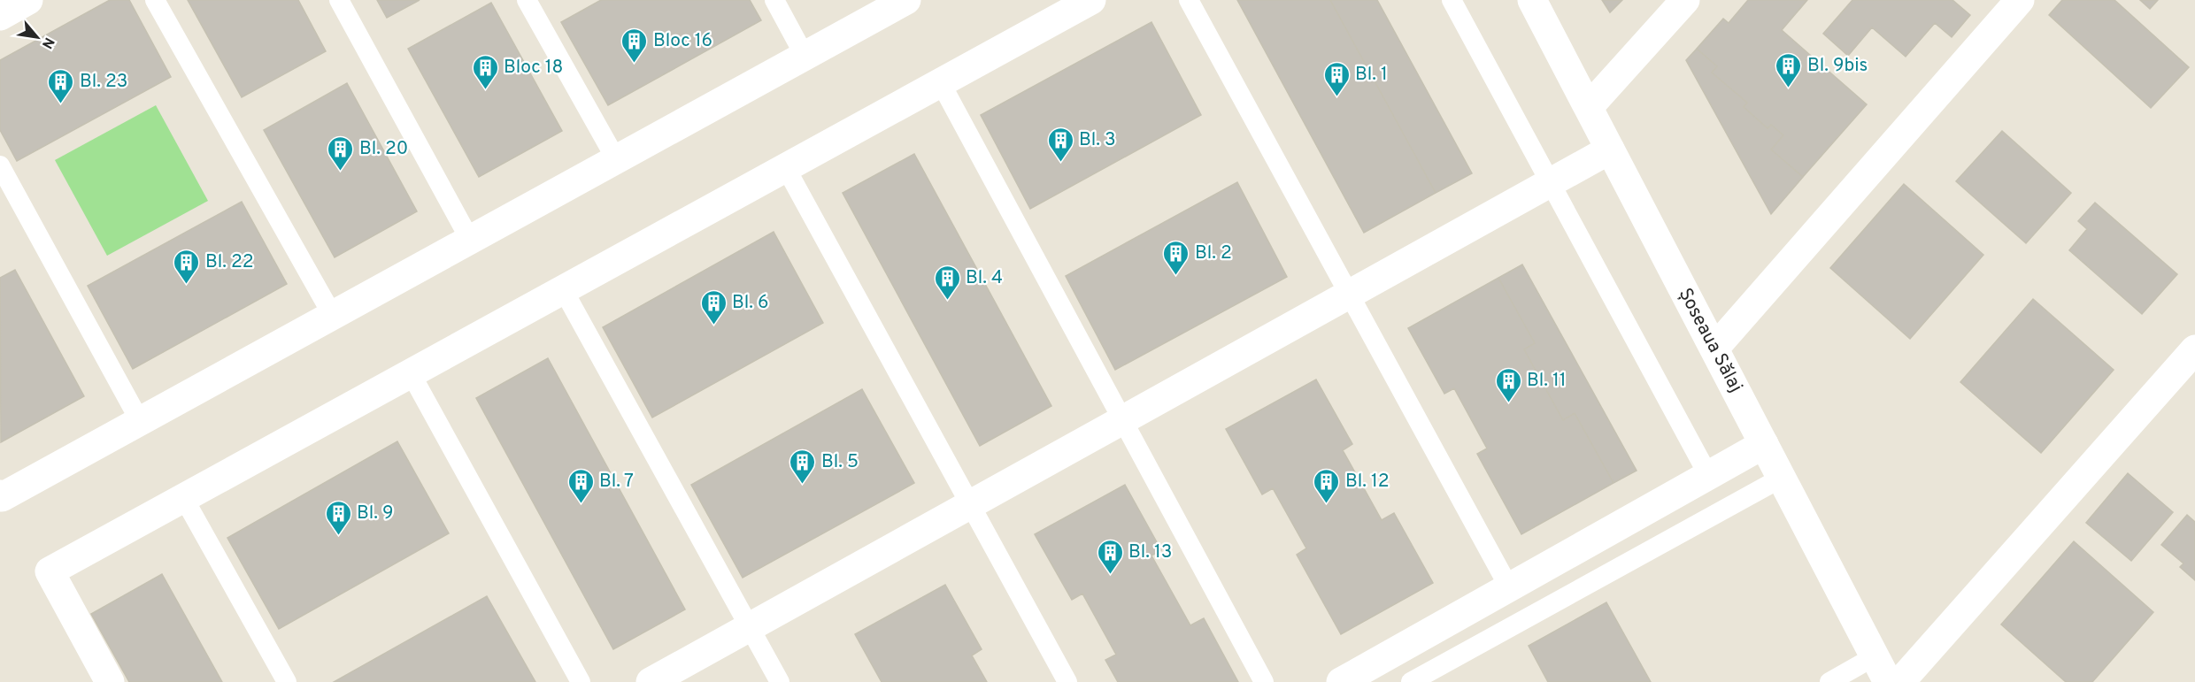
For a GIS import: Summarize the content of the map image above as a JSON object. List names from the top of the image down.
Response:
{
  "streets": {
    "street": ["Șoseaua Sălaj"]
  },
  "places": {
    "building": [
      "Bloc 16",
      "Bl. 9bis",
      "Bloc 18",
      "Bl. 1",
      "Bl. 23",
      "Bl. 3",
      "Bl. 20",
      "Bl. 2",
      "Bl. 22",
      "Bl. 4",
      "Bl. 6",
      "Bl. 11",
      "Bl. 5",
      "Bl. 7",
      "Bl. 12",
      "Bl. 9",
      "Bl. 13"
    ]
  },
  "north": "bottom right"
}
